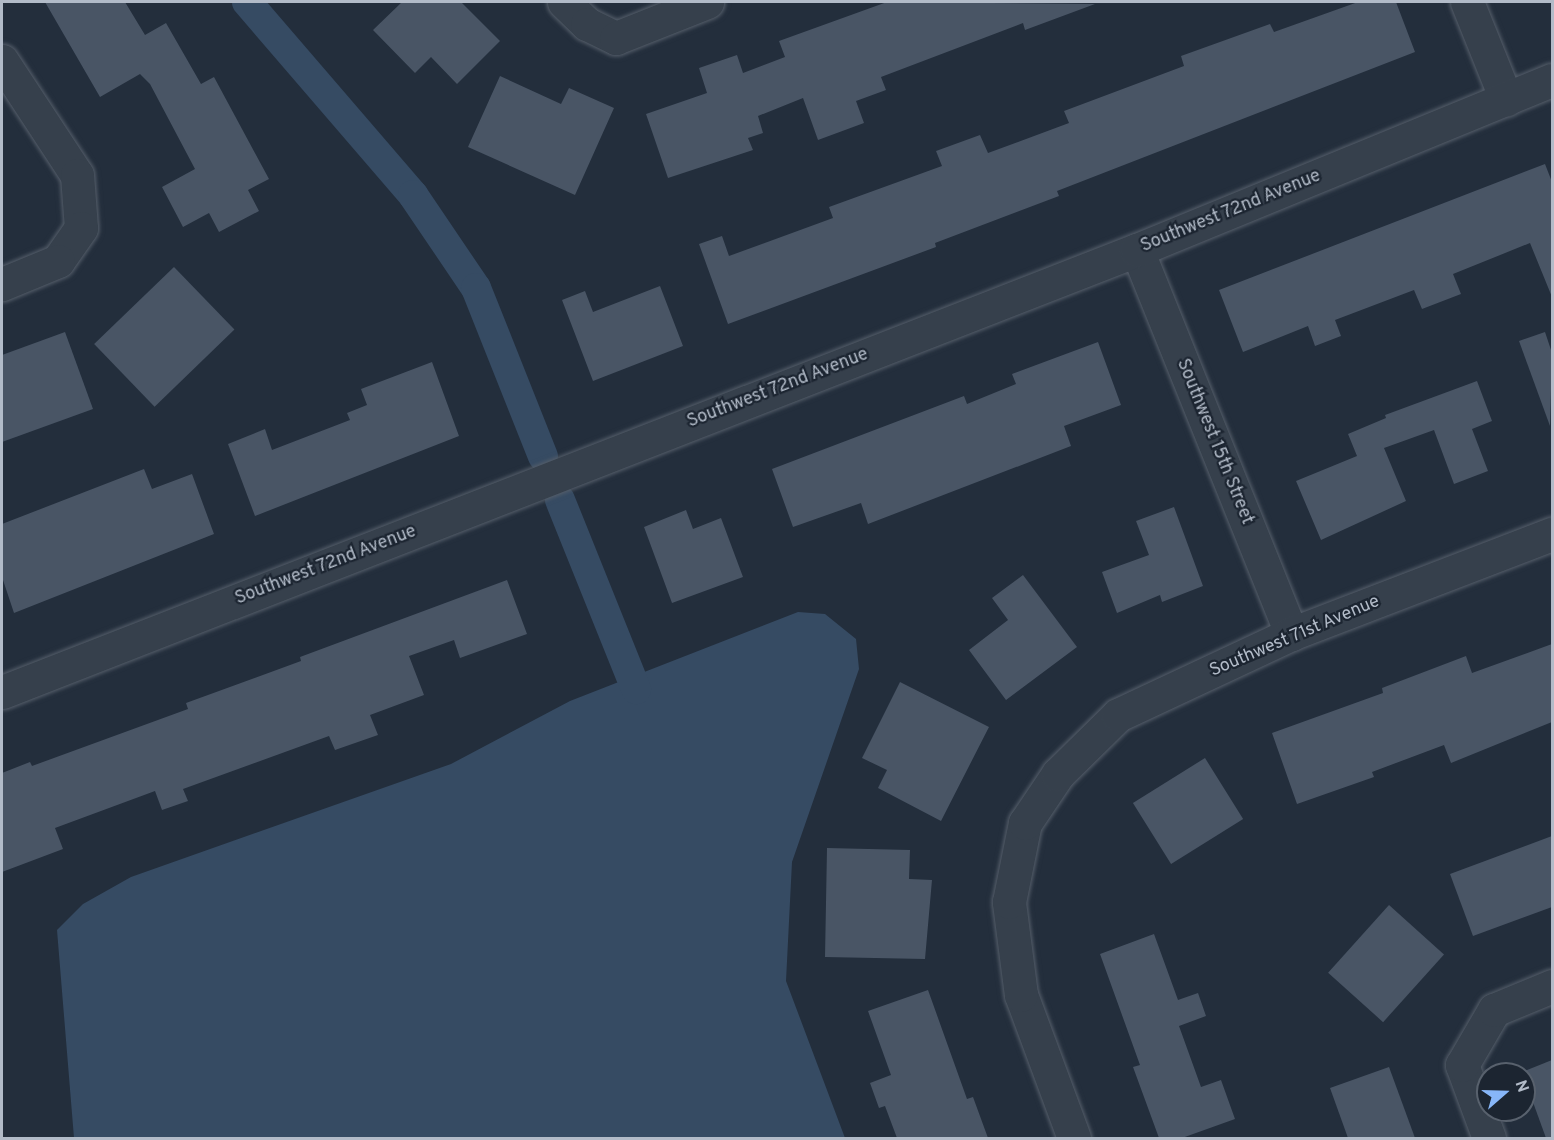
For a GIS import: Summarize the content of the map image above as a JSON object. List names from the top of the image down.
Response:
{
  "streets": {
    "street": ["Southwest 72nd Avenue", "Southwest 15th Street", "Southwest 71st Avenue"]
  },
  "crossings": [
    ["Southwest 72nd Avenue", "Southwest 15th Street"],
    ["Southwest 15th Street", "Southwest 71st Avenue"]
  ],
  "north": "right"
}
